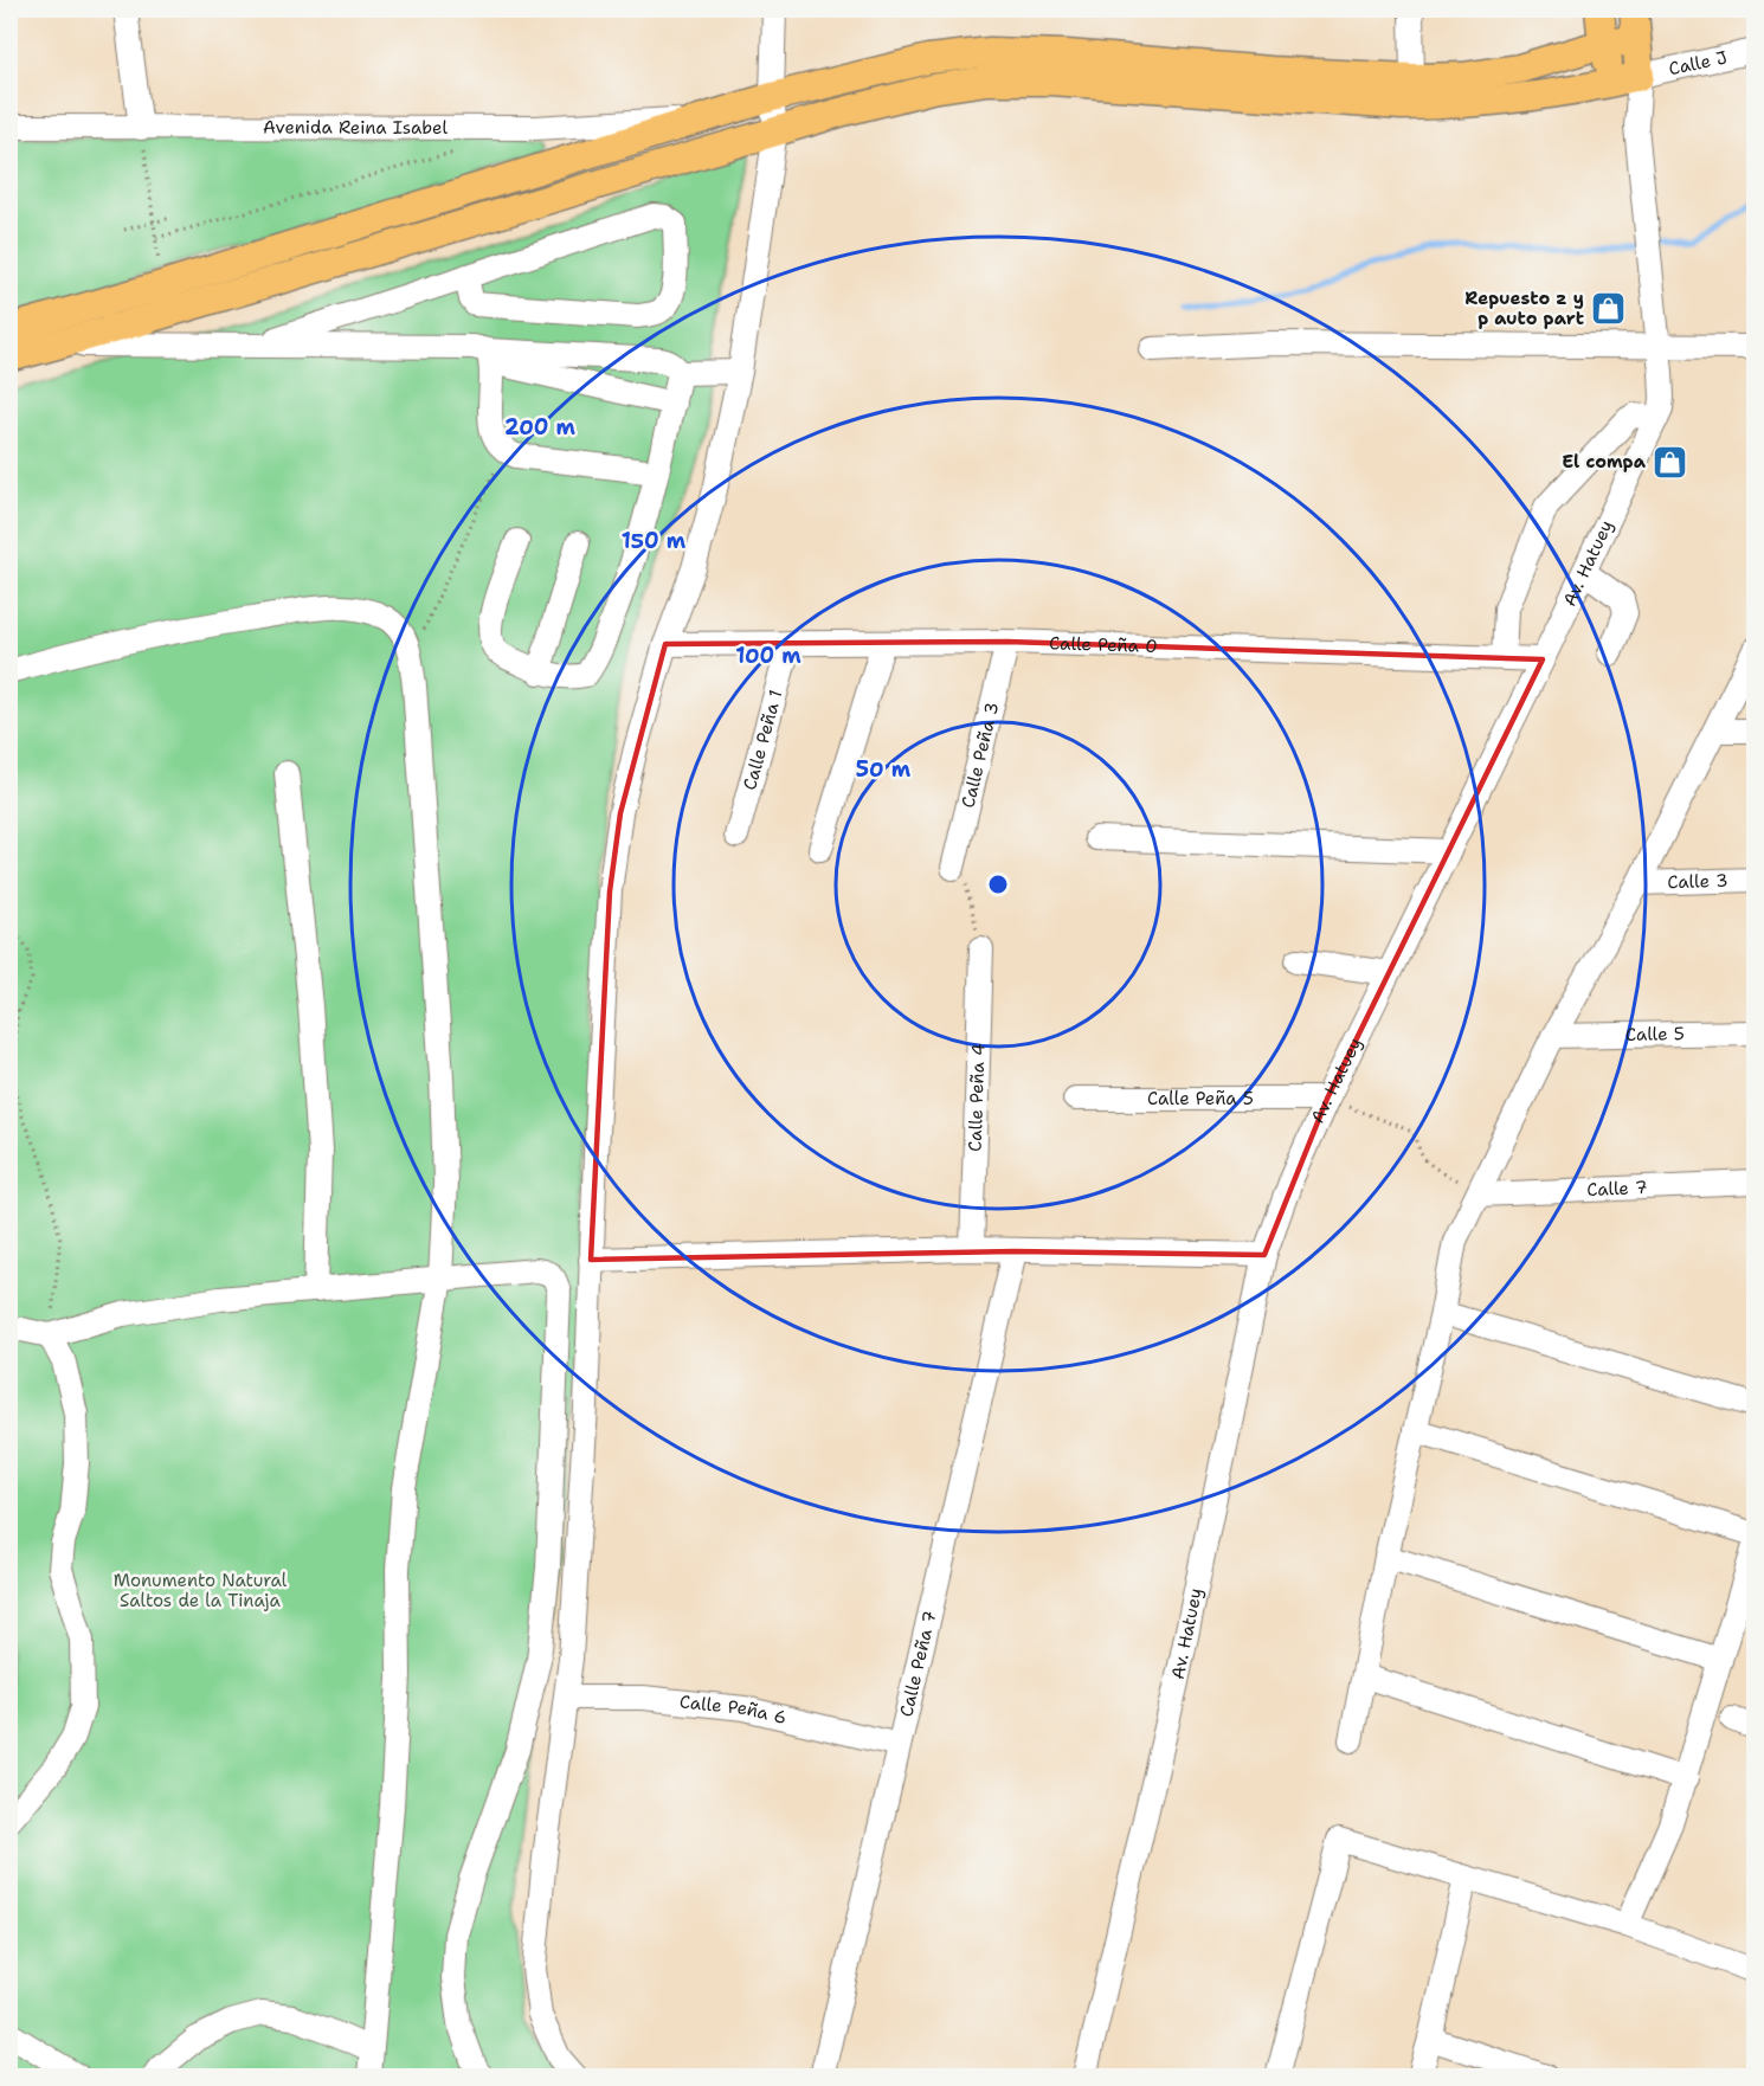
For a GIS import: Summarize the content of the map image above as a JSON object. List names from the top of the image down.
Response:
{
  "streets": {
    "main road": ["Av. Hatuey"],
    "street": [
      "Calle J",
      "Avenida Reina Isabel",
      "Calle Peña 0",
      "Calle Peña 1",
      "Calle Peña 3",
      "Calle 3",
      "Calle 5",
      "Calle Peña 4",
      "Calle Peña 5",
      "Calle 7",
      "Calle Peña 7",
      "Calle Peña 6"
    ]
  },
  "crossings": [
    ["Calle J", "Av. Hatuey"],
    ["Av. Hatuey", "Calle Peña 0"],
    ["Av. Hatuey", "Calle Peña 5"],
    ["Calle Peña 0", "Calle Peña 1"],
    ["Calle Peña 0", "Calle Peña 3"],
    ["Calle Peña 7", "Calle Peña 6"]
  ],
  "parks": ["Monumento Natural Saltos de la Tinaja"],
  "places": {
    "shop": ["Repuesto z y p auto part", "El compa"]
  },
  "rings": [
    "200 m",
    "150 m",
    "100 m",
    "50 m"
  ]
}
